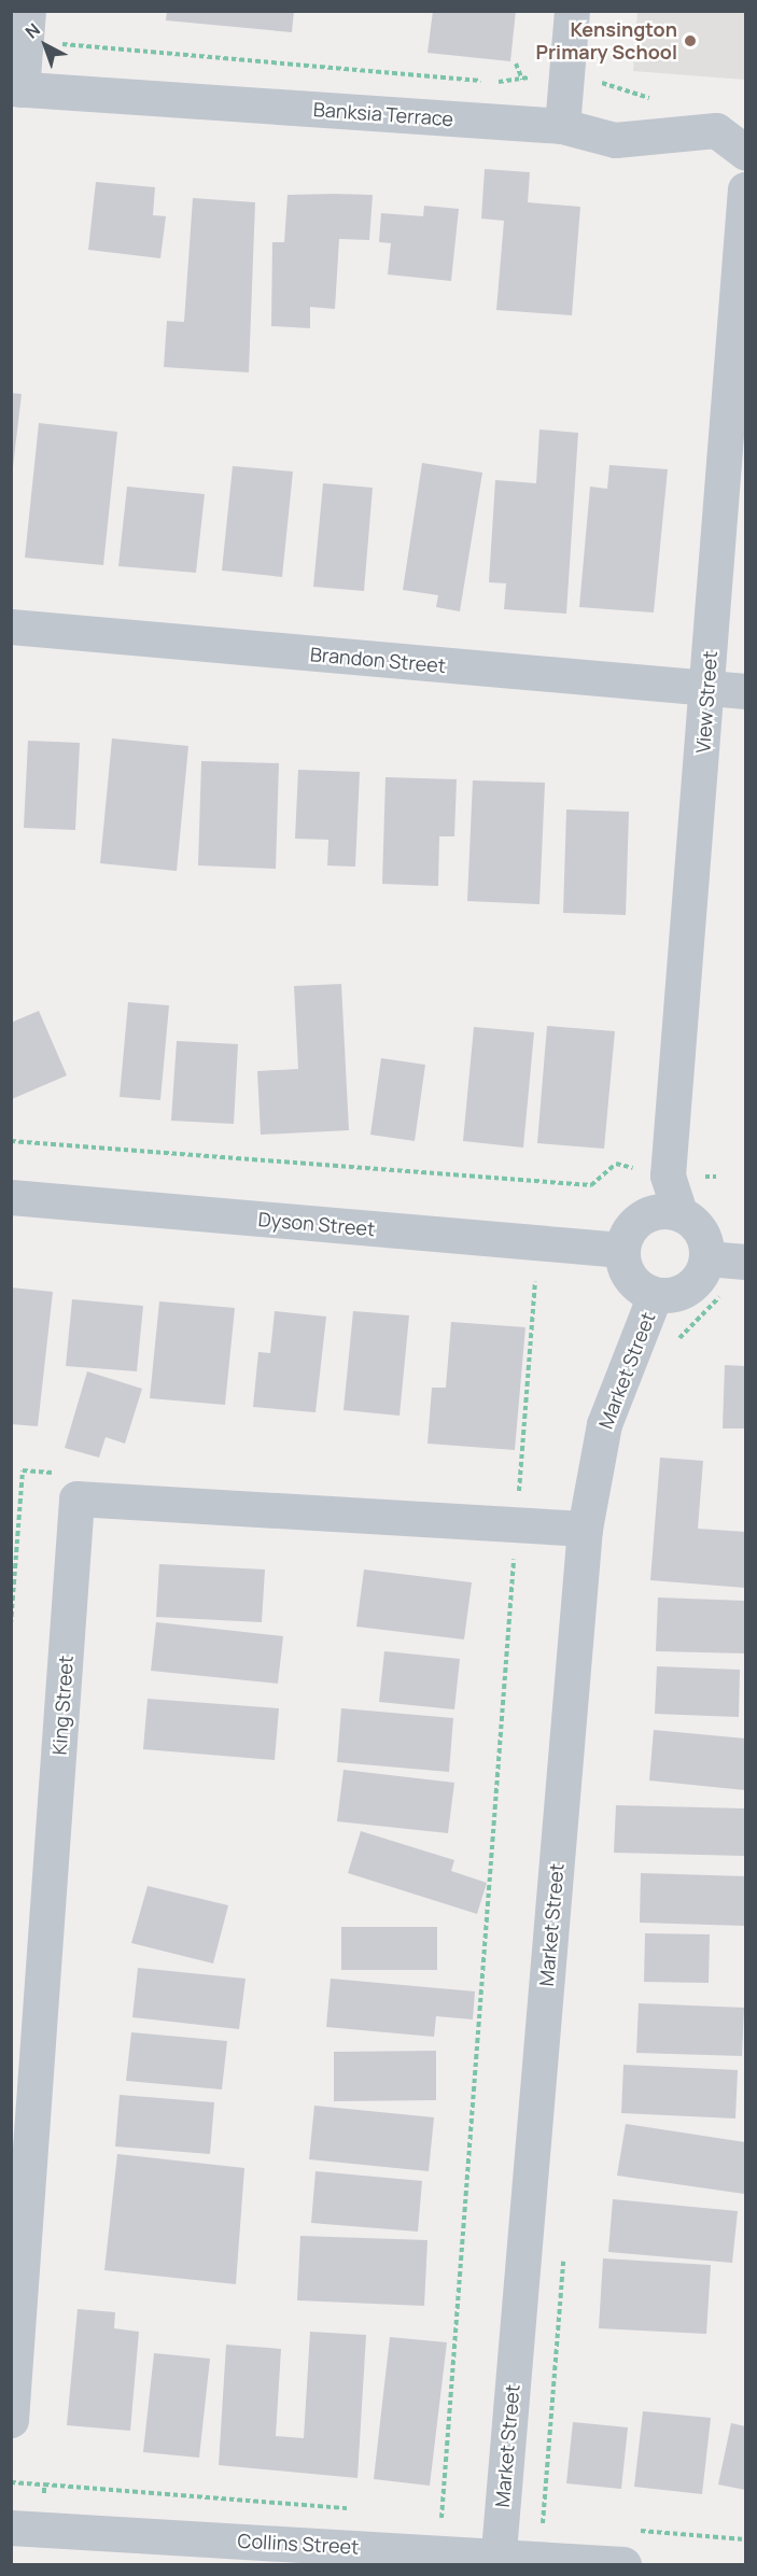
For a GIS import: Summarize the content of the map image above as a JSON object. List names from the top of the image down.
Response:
{
  "streets": {
    "street": [
      "Banksia Terrace",
      "Brandon Street",
      "View Street",
      "Dyson Street",
      "Market Street",
      "King Street",
      "Collins Street"
    ]
  },
  "crossings": [
    ["Brandon Street", "View Street"],
    ["View Street", "Dyson Street"],
    ["View Street", "Market Street"],
    ["Dyson Street", "Market Street"],
    ["Market Street", "King Street"],
    ["Market Street", "Collins Street"]
  ],
  "places": ["Kensington Primary School"],
  "north": "top left"
}
